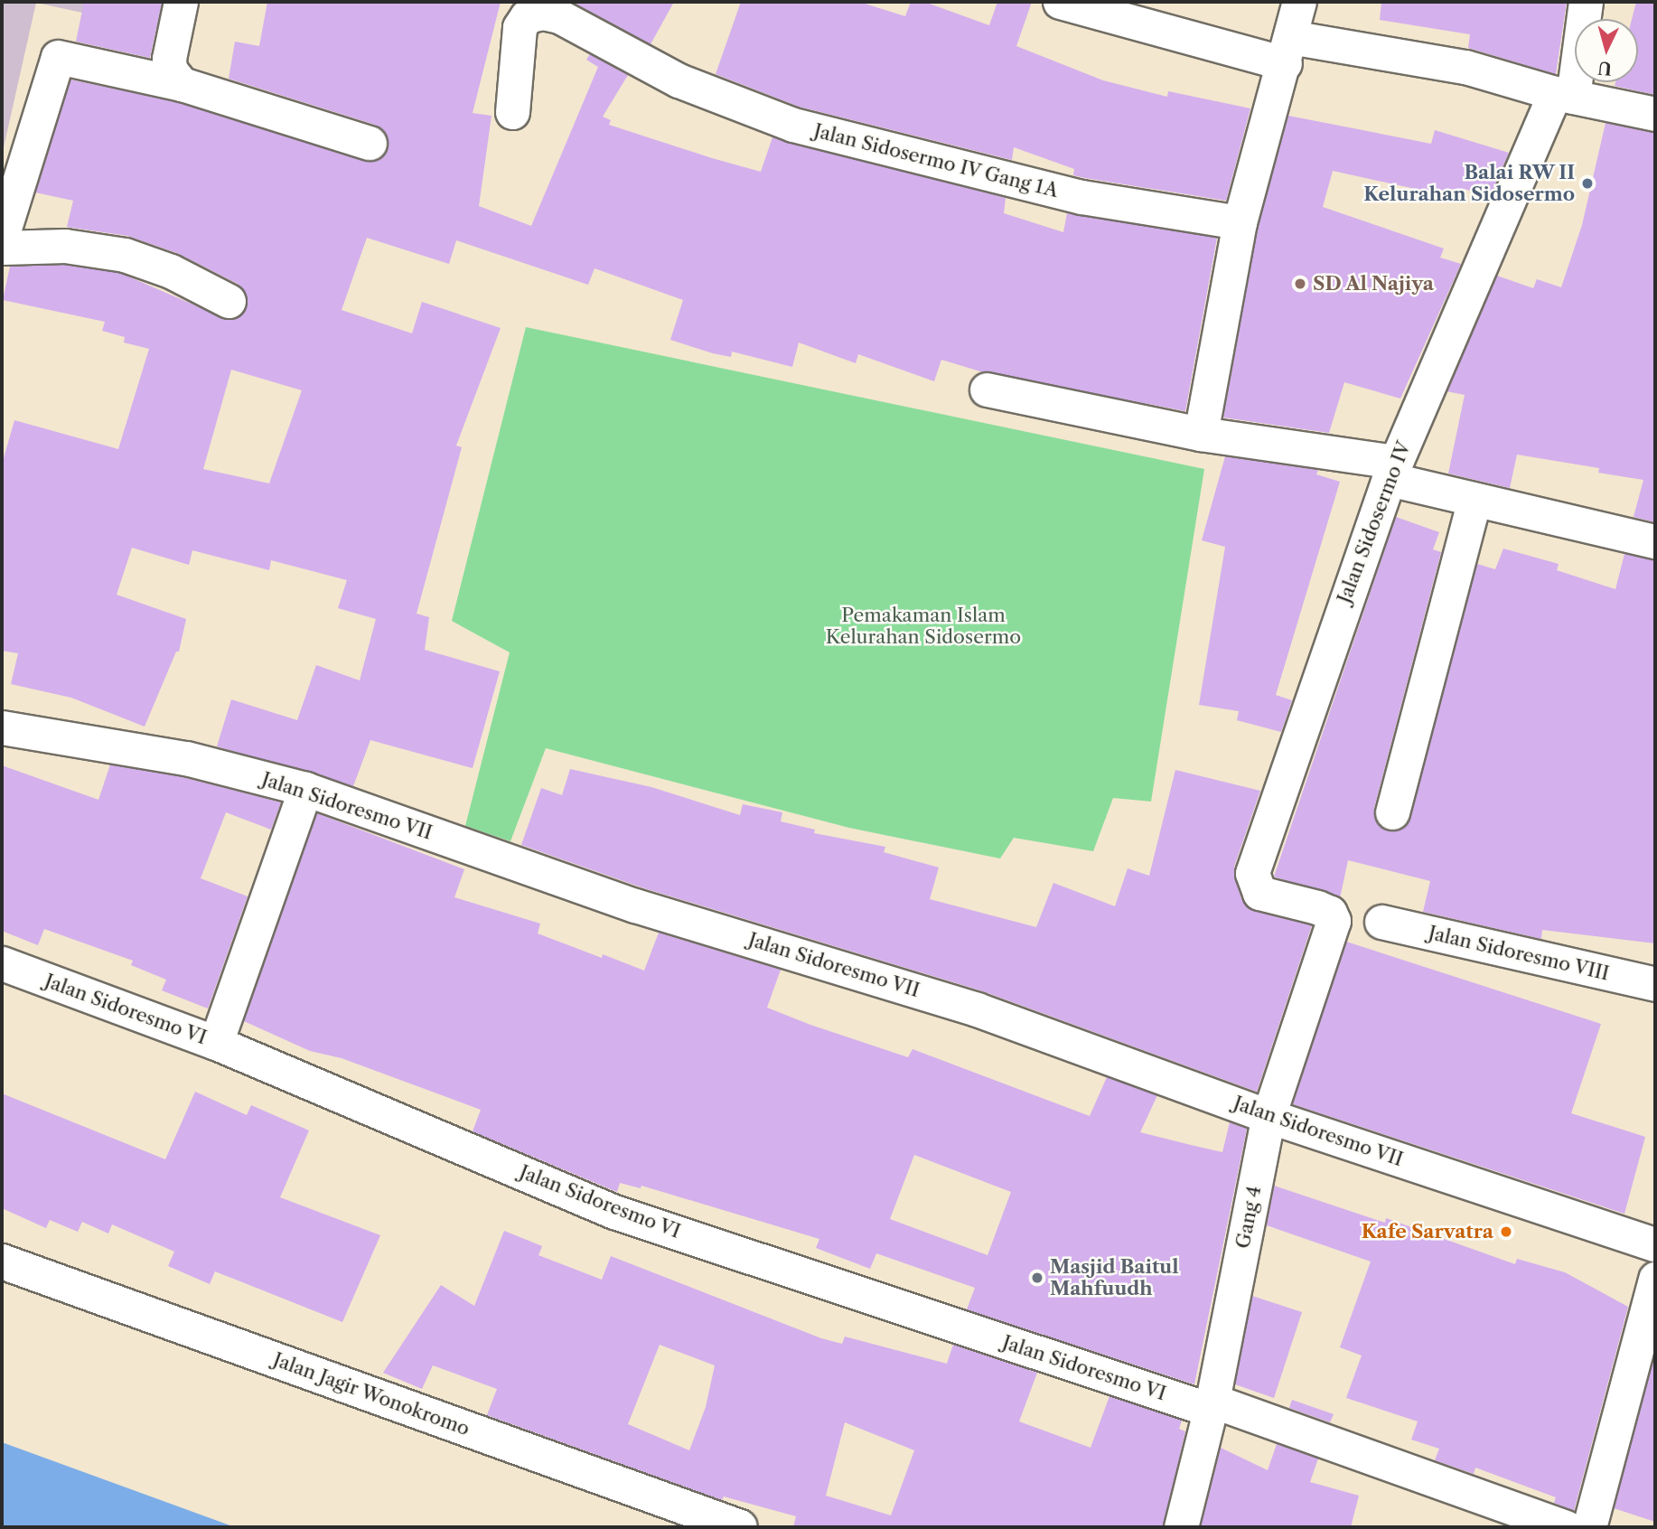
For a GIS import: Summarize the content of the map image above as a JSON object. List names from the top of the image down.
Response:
{
  "streets": {
    "main road": ["Jalan Jagir Wonokromo"],
    "street": [
      "Jalan Sidosermo IV Gang 1A",
      "Jalan Sidosermo IV",
      "Jalan Sidoresmo VII",
      "Jalan Sidoresmo VIII",
      "Jalan Sidoresmo VI",
      "Gang 4"
    ]
  },
  "crossings": [
    ["Jalan Sidosermo IV", "Gang 4"],
    ["Jalan Sidoresmo VII", "Gang 4"],
    ["Jalan Sidoresmo VI", "Gang 4"]
  ],
  "parks": ["Pemakaman Islam Kelurahan Sidosermo"],
  "places": [
    "Balai RW II Kelurahan Sidosermo",
    "SD Al Najiya",
    "Kafe Sarvatra",
    "Masjid Baitul Mahfuudh"
  ],
  "north": "bottom"
}
